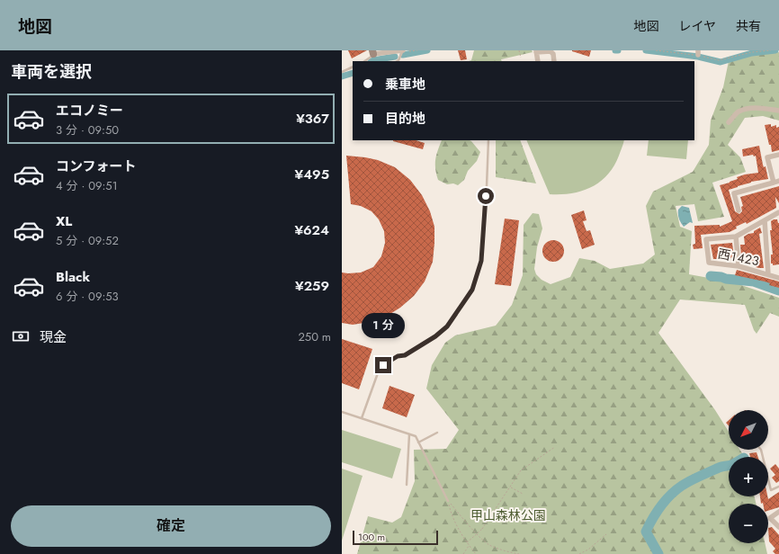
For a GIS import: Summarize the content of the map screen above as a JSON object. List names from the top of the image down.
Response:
{
  "streets": {
    "street": ["西１４２３"]
  },
  "parks": ["甲山森林公園"],
  "scale_bar": "100 m",
  "north": "bottom left",
  "page": {
    "header": "地図",
    "nav": ["地図", "レイヤ", "共有"],
    "heading": "車両を選択",
    "banner": ["乗車地", "目的地"],
    "list": [
      {
        "name": "エコノミー",
        "note": "3 分 · 09:50",
        "value": "¥367"
      },
      {
        "name": "コンフォート",
        "note": "4 分 · 09:51",
        "value": "¥495"
      },
      {
        "name": "XL",
        "note": "5 分 · 09:52",
        "value": "¥624"
      },
      {
        "name": "Black",
        "note": "6 分 · 09:53",
        "value": "¥259"
      }
    ],
    "bubble": "1 分",
    "pay": ["現金", "250 m"],
    "map_buttons": ["+", "−"],
    "buttons": "確定",
    "scale": "100 m"
  }
}
